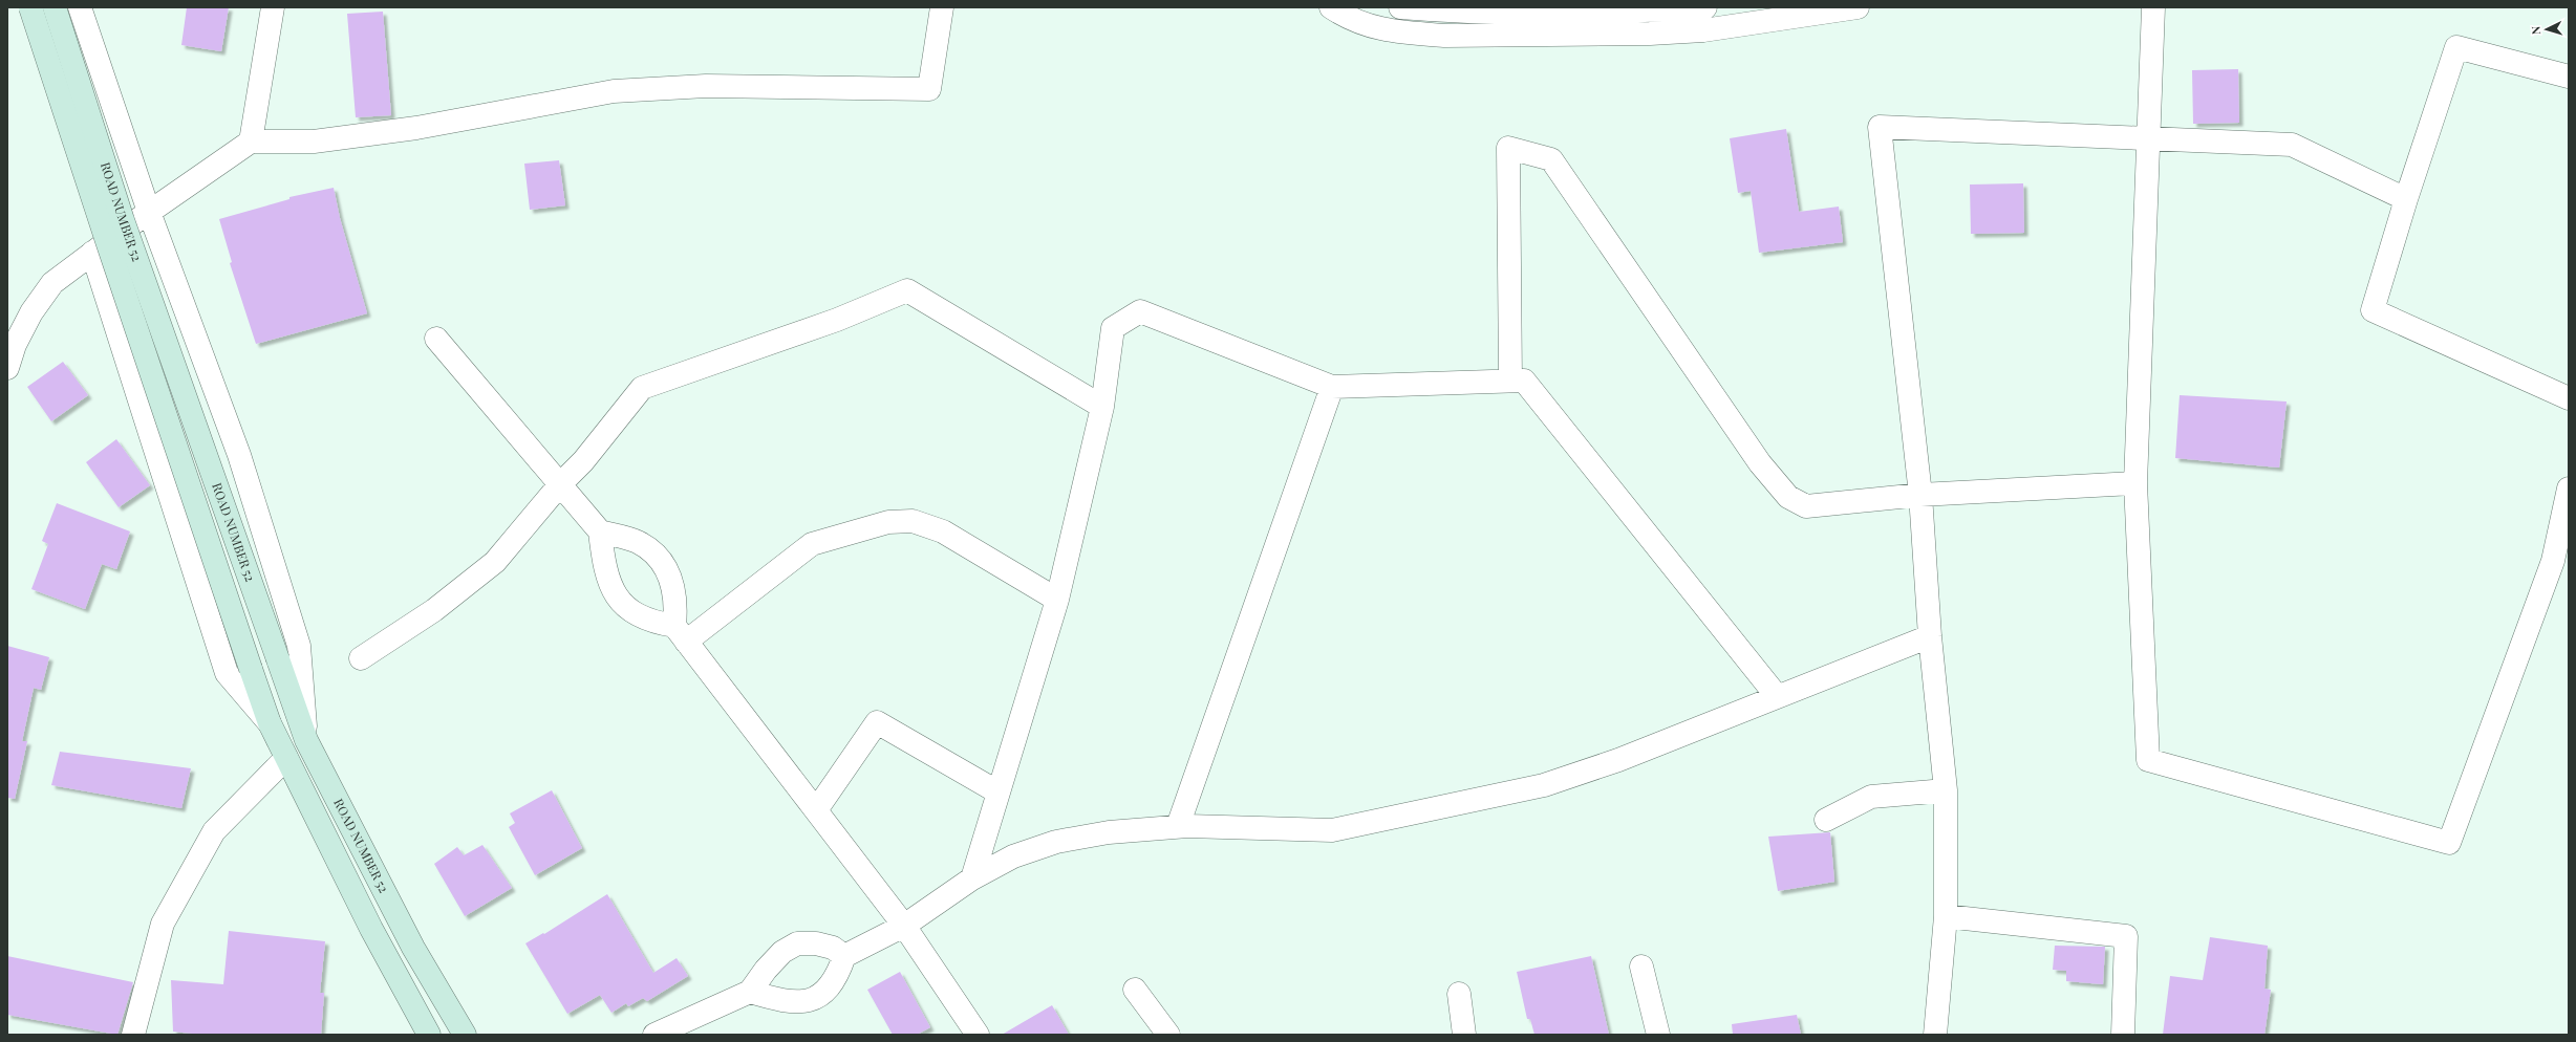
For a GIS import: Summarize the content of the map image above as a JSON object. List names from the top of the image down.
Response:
{
  "streets": {
    "main road": ["ROAD NUMBER 52"]
  },
  "north": "left"
}
